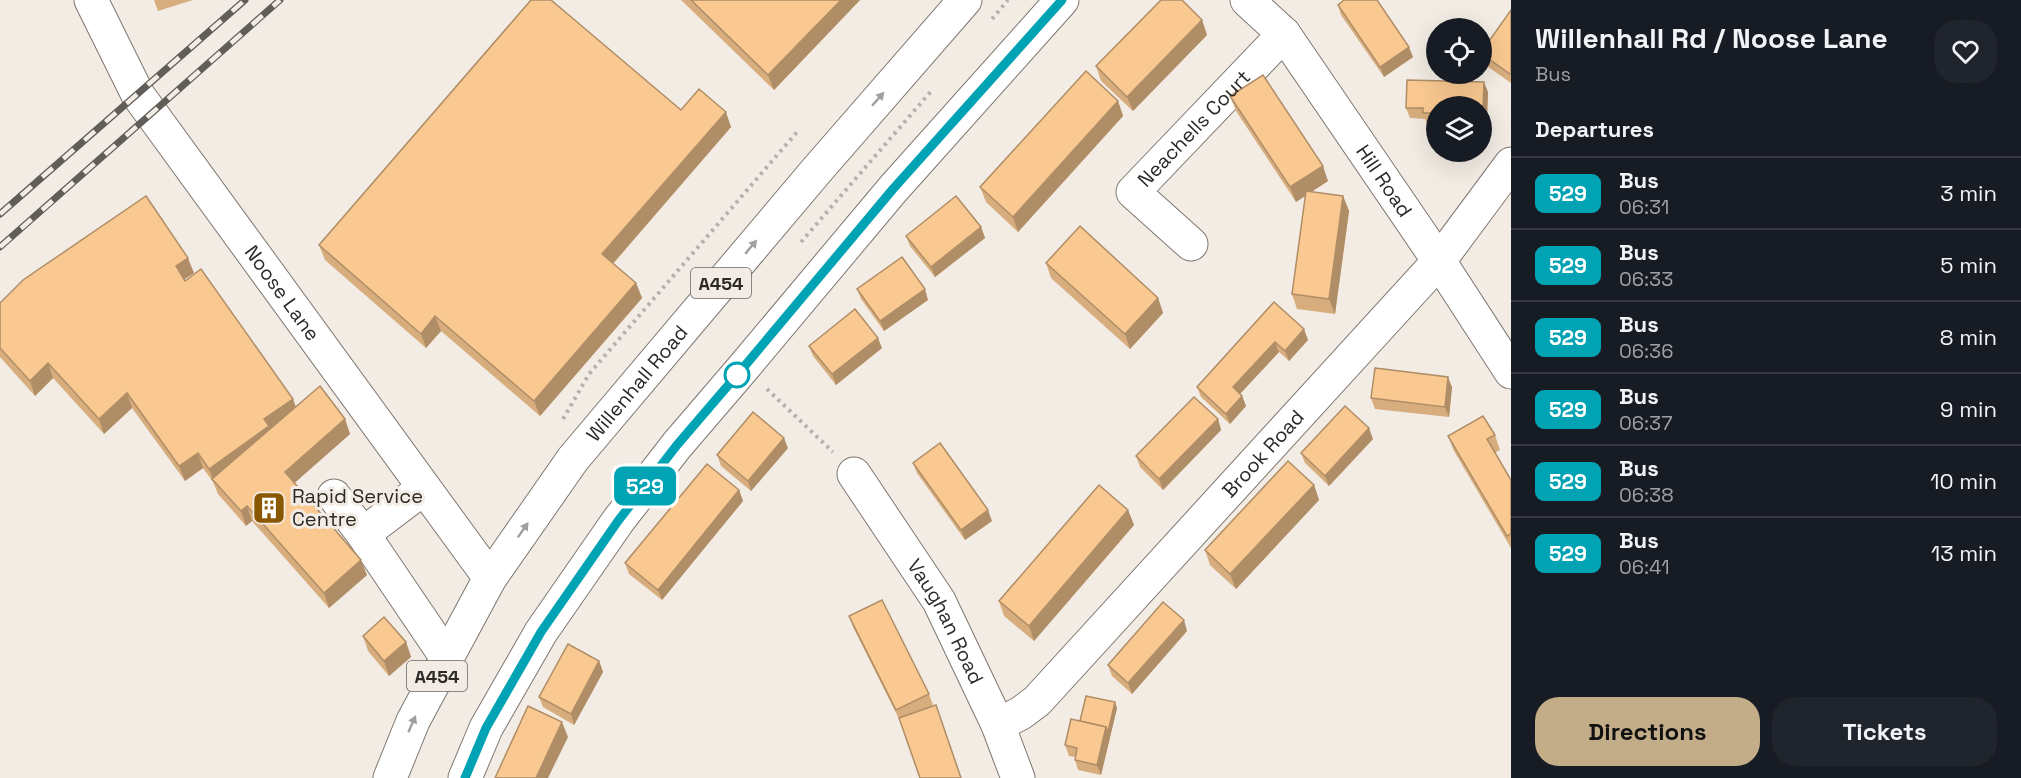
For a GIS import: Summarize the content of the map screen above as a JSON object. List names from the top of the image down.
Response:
{
  "streets": {
    "main road": [
      "Neachells Court",
      "Hill Road",
      "A454",
      "Noose Lane",
      "Willenhall Road",
      "Brook Road",
      "Vaughan Road"
    ]
  },
  "crossings": [
    ["Neachells Court", "Hill Road"],
    ["Hill Road", "Brook Road"],
    ["Noose Lane", "Willenhall Road"],
    ["Brook Road", "Vaughan Road"]
  ],
  "places": {
    "building": ["Rapid Service Centre"]
  },
  "lines": ["bus line 529"],
  "page": {
    "on_map": "529",
    "heading": [
      ["Willenhall Rd / Noose Lane", "Bus"],
      "Departures"
    ],
    "list": [
      {
        "mark": "529",
        "name": "Bus",
        "note": "06:31",
        "value": "3 min"
      },
      {
        "mark": "529",
        "name": "Bus",
        "note": "06:33",
        "value": "5 min"
      },
      {
        "mark": "529",
        "name": "Bus",
        "note": "06:36",
        "value": "8 min"
      },
      {
        "mark": "529",
        "name": "Bus",
        "note": "06:37",
        "value": "9 min"
      },
      {
        "mark": "529",
        "name": "Bus",
        "note": "06:38",
        "value": "10 min"
      },
      {
        "mark": "529",
        "name": "Bus",
        "note": "06:41",
        "value": "13 min"
      }
    ],
    "buttons": ["Directions", "Tickets"]
  }
}
